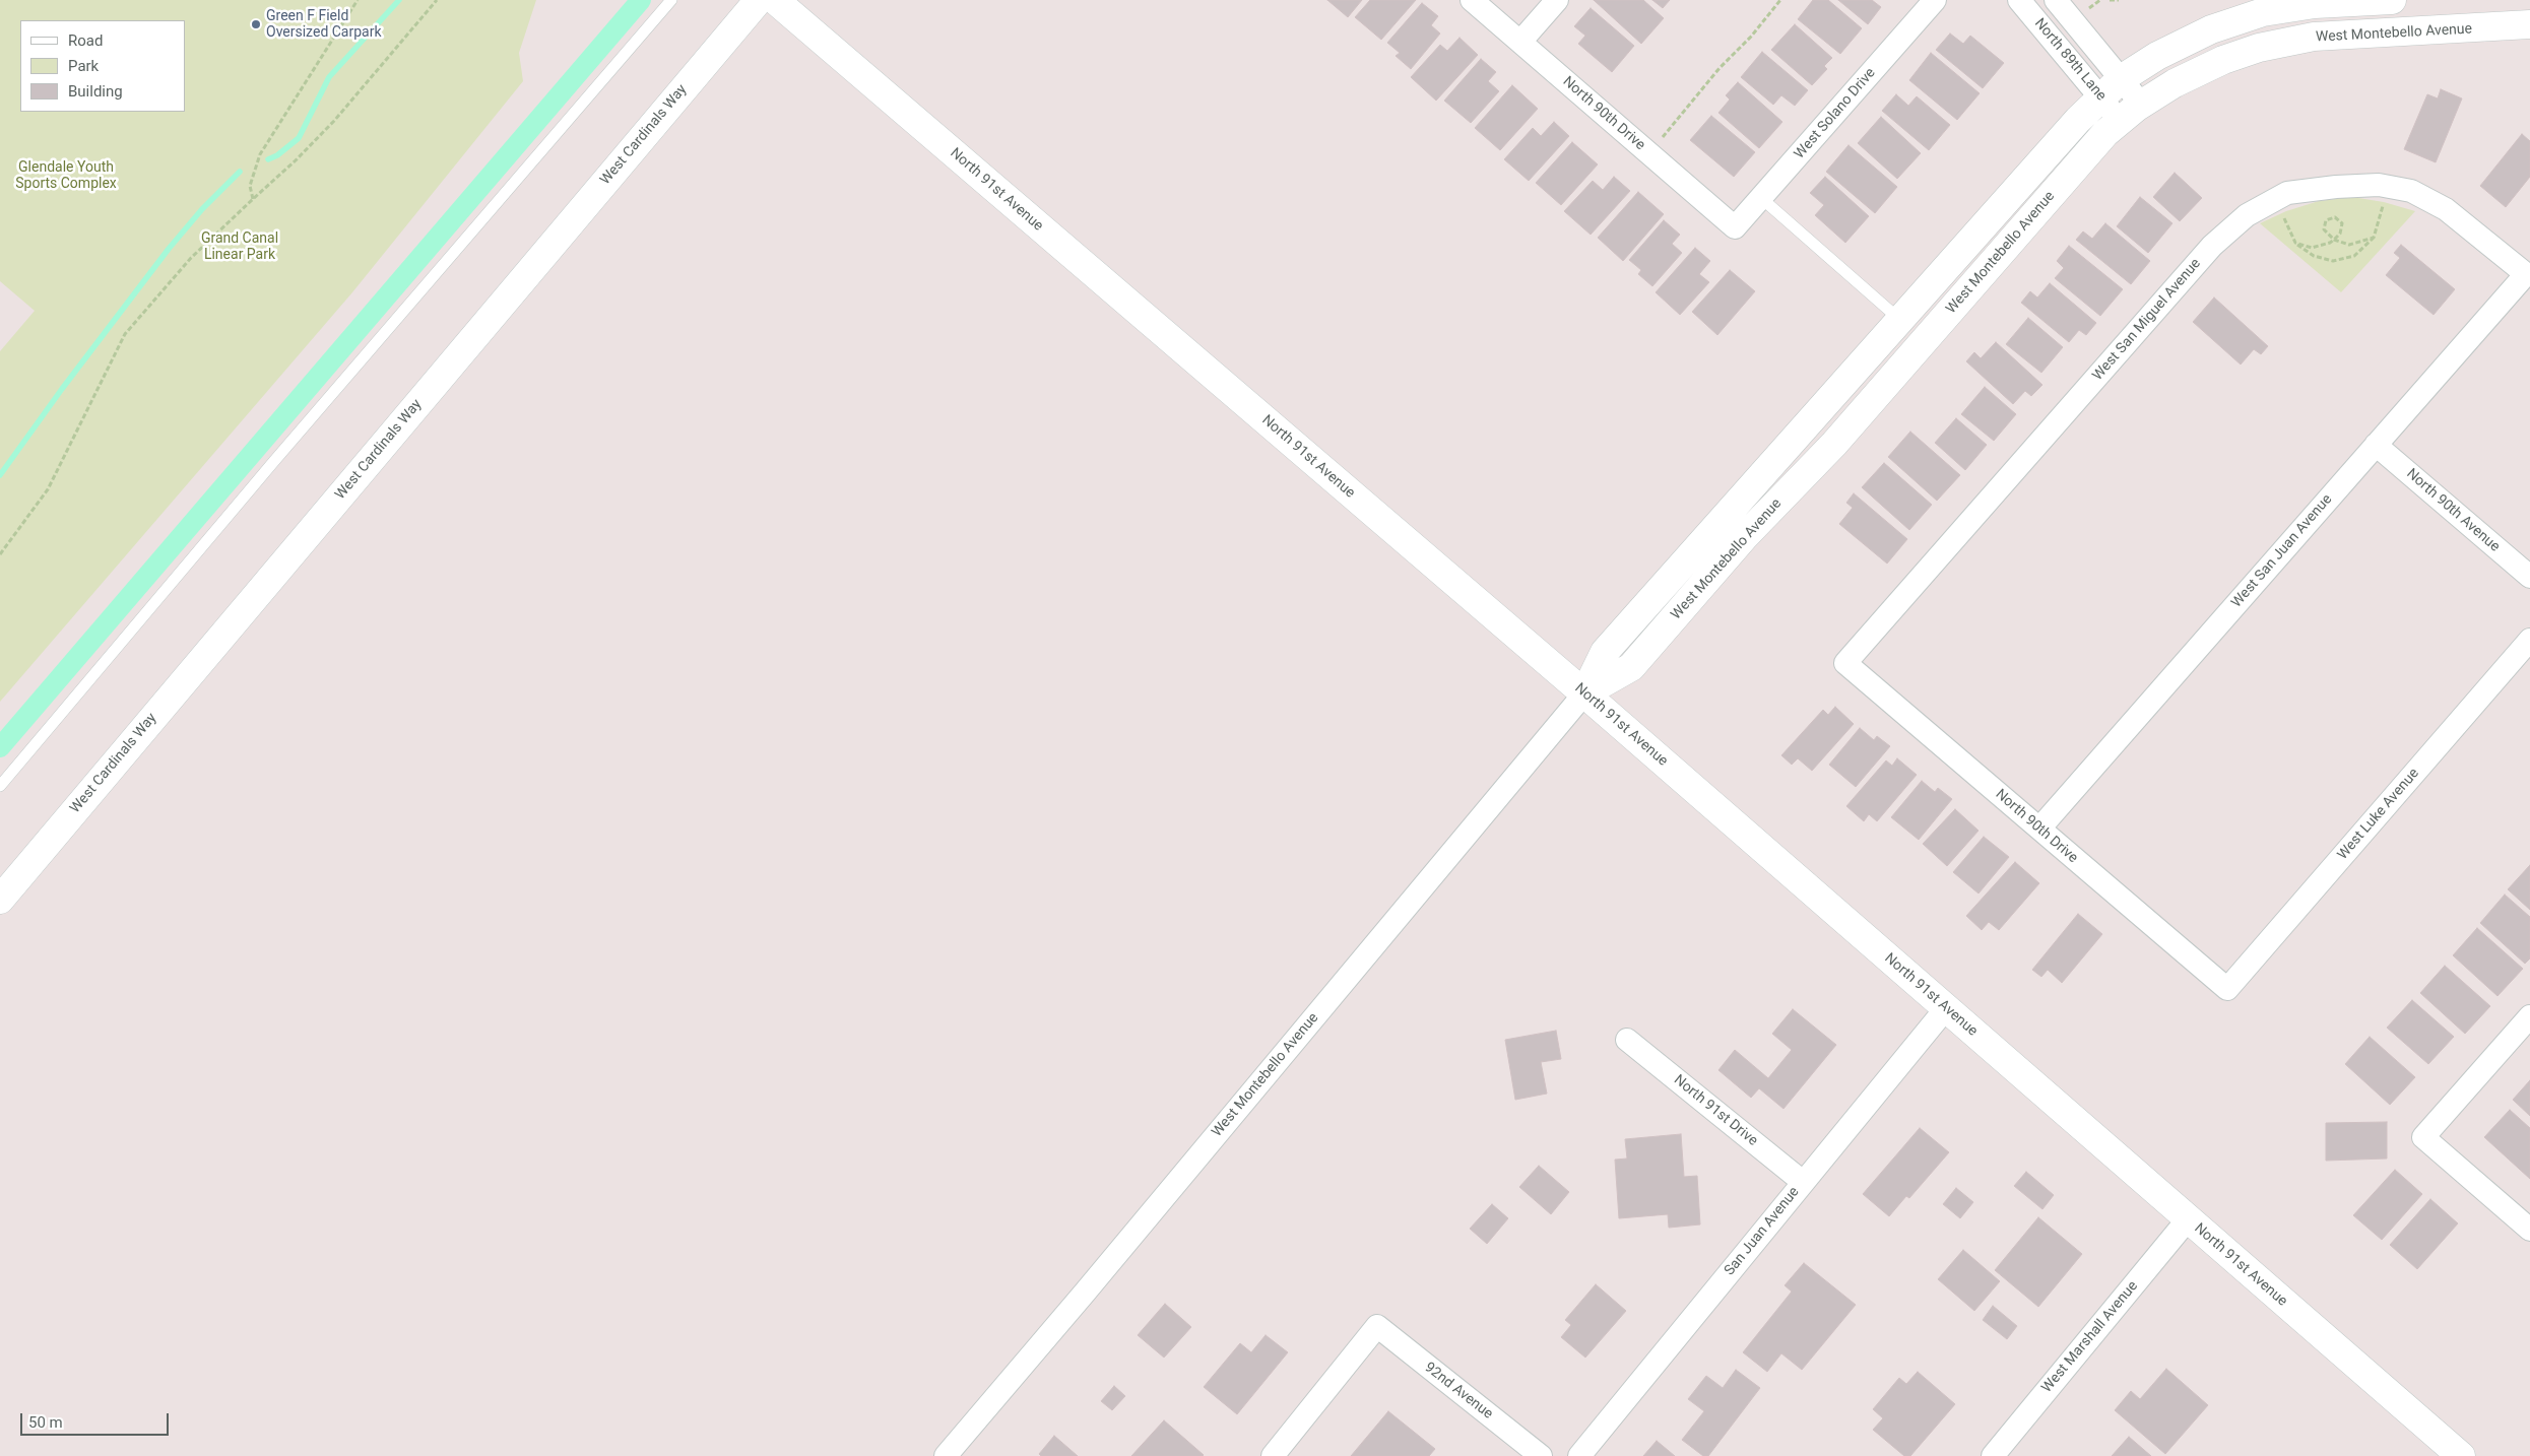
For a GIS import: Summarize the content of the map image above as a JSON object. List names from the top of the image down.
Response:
{
  "streets": {
    "main road": ["West Montebello Avenue", "West Cardinals Way", "North 91st Avenue"],
    "street": [
      "North 89th Lane",
      "North 90th Drive",
      "West Solano Drive",
      "West San Miguel Avenue",
      "North 90th Avenue",
      "West San Juan Avenue",
      "West Luke Avenue",
      "North 91st Drive",
      "San Juan Avenue",
      "West Marshall Avenue",
      "92nd Avenue"
    ]
  },
  "crossings": [
    ["West Montebello Avenue", "North 89th Lane"],
    ["West Montebello Avenue", "North 91st Avenue"],
    ["North 90th Drive", "West Solano Drive"],
    ["North 90th Drive", "West San Miguel Avenue"],
    ["North 90th Drive", "West San Juan Avenue"],
    ["North 90th Drive", "West Luke Avenue"],
    ["North 91st Avenue", "San Juan Avenue"],
    ["North 91st Avenue", "West Marshall Avenue"],
    ["West San Miguel Avenue", "West San Juan Avenue"],
    ["North 90th Avenue", "West San Juan Avenue"],
    ["North 91st Drive", "San Juan Avenue"]
  ],
  "parks": ["Glendale Youth Sports Complex", "Grand Canal Linear Park"],
  "places": ["Green F Field Oversized Carpark"],
  "legend": ["Road", "Park", "Building"],
  "scale_bar": "50 m"
}
